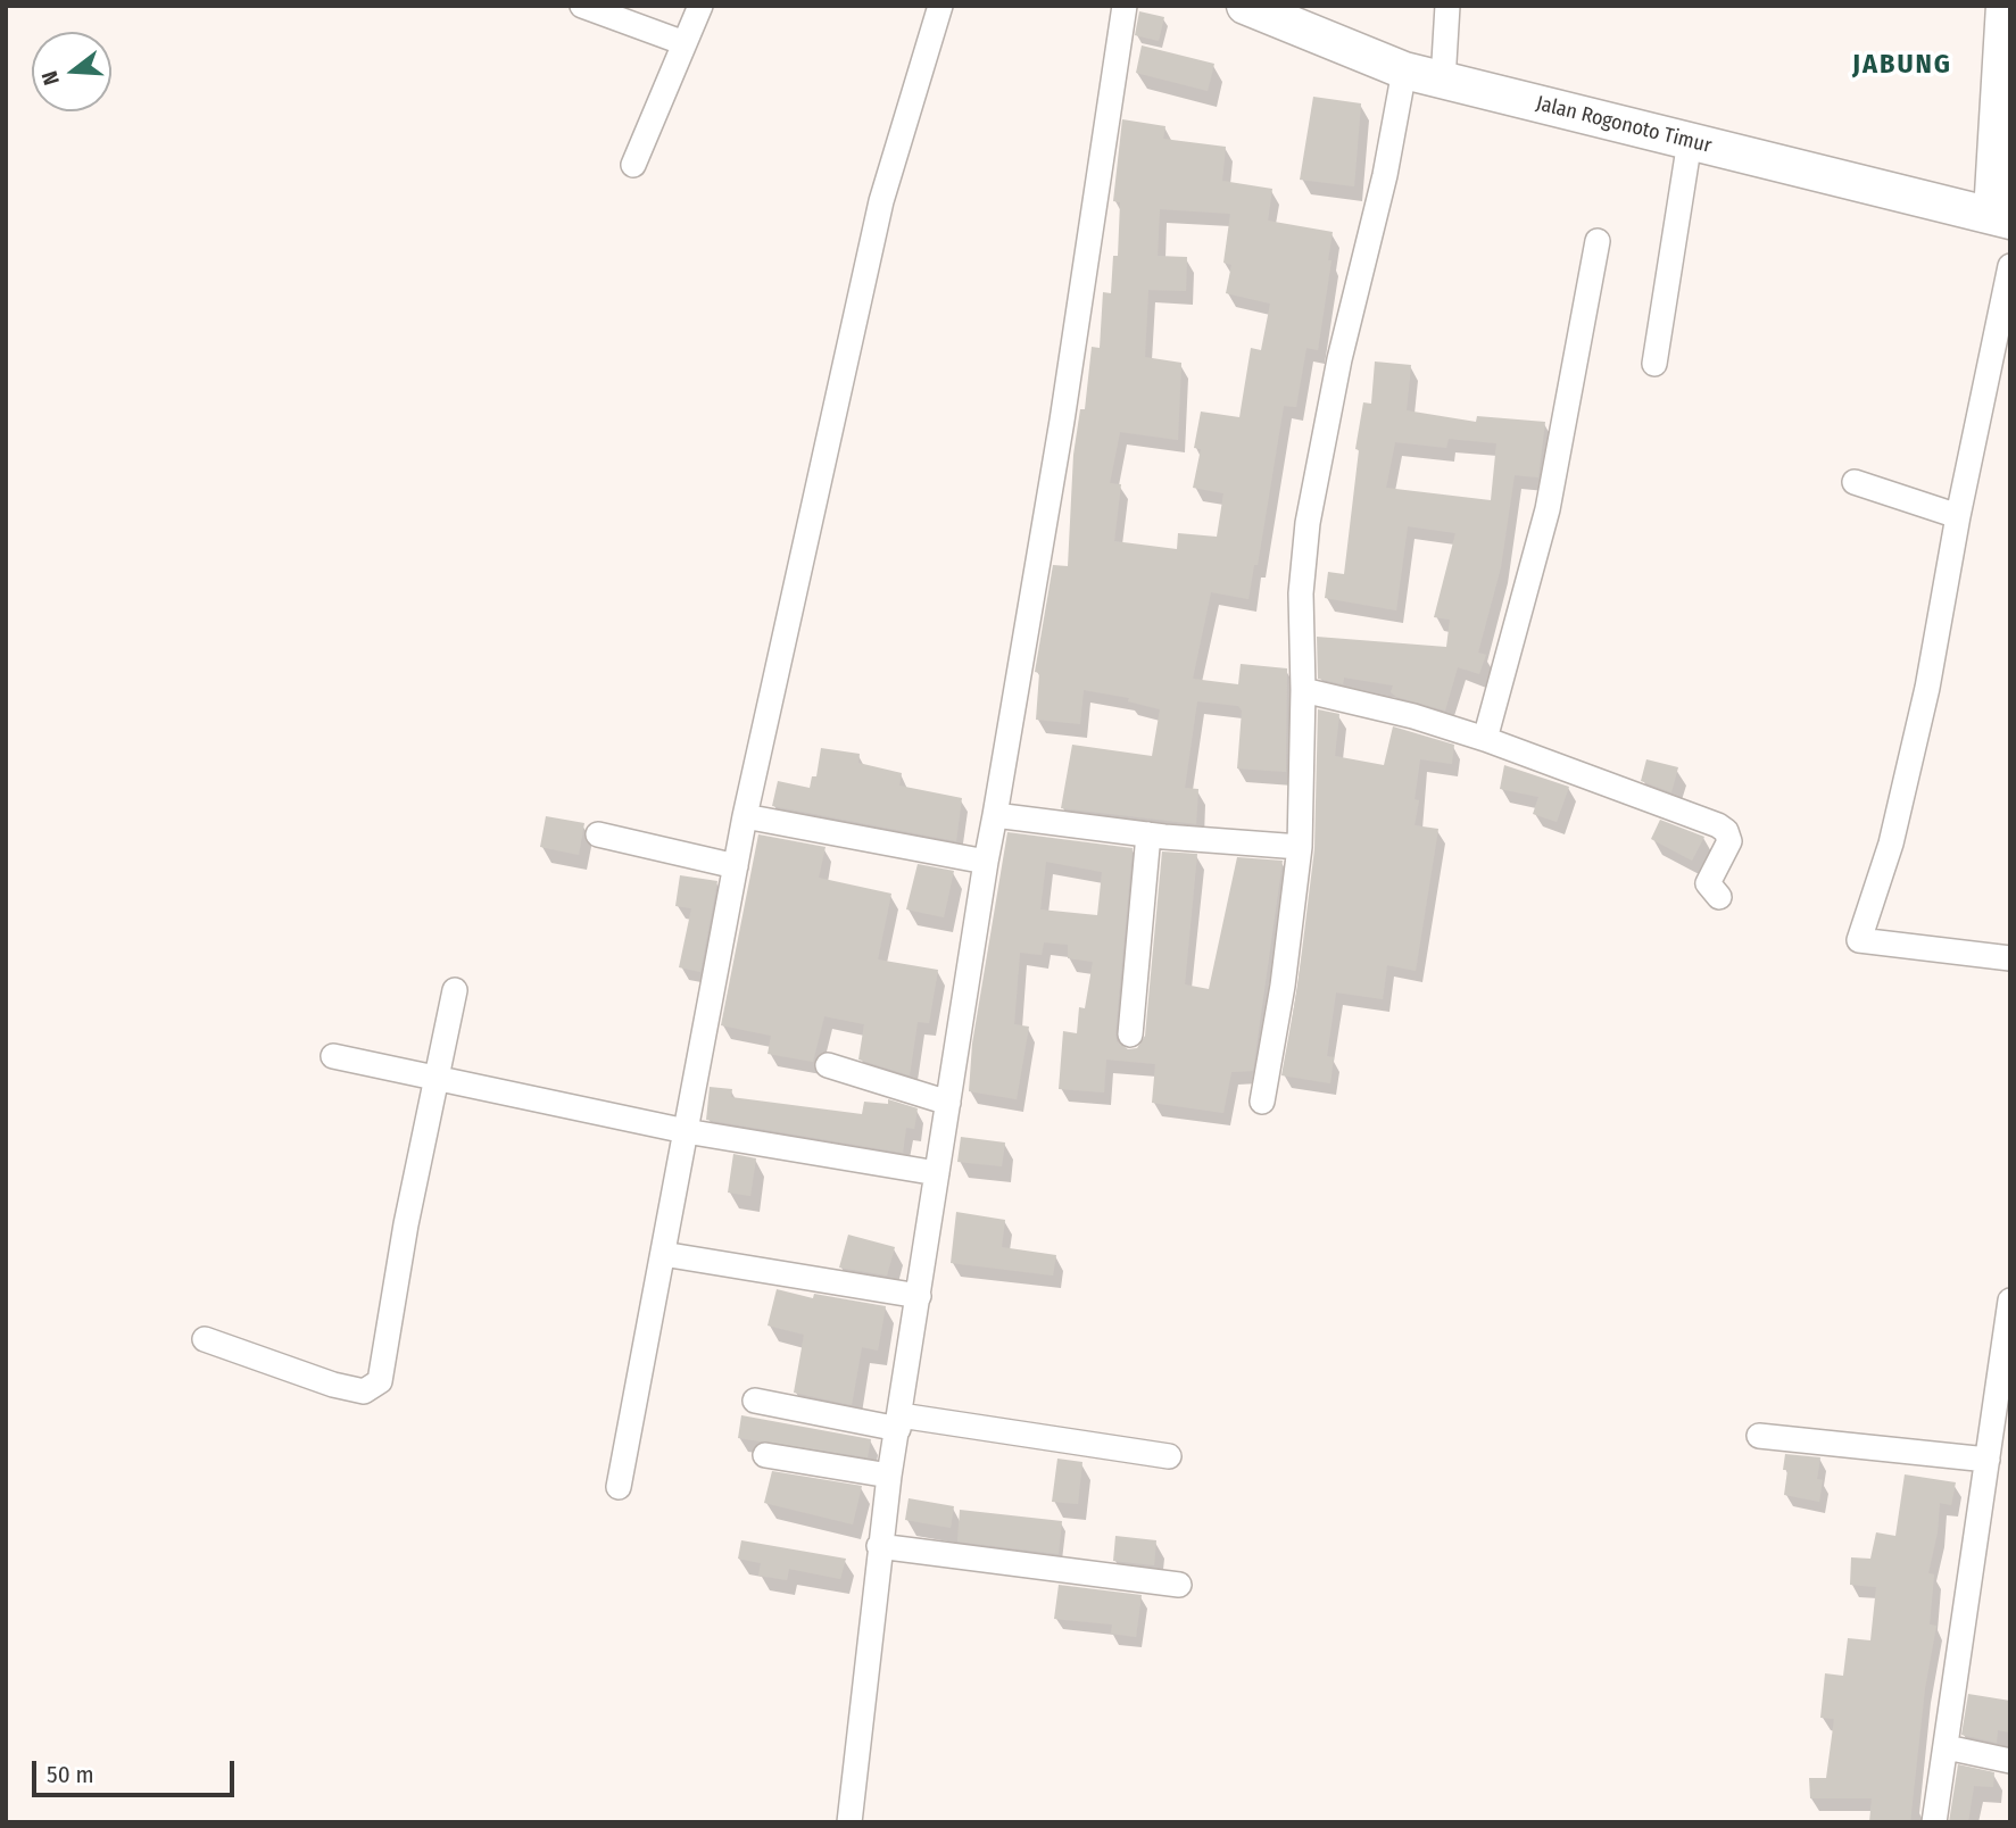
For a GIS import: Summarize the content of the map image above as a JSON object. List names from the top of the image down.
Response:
{
  "streets": {
    "street": ["Jalan Rogonoto Timur"]
  },
  "districts": ["JABUNG"],
  "scale_bar": "50 m",
  "north": "left"
}
